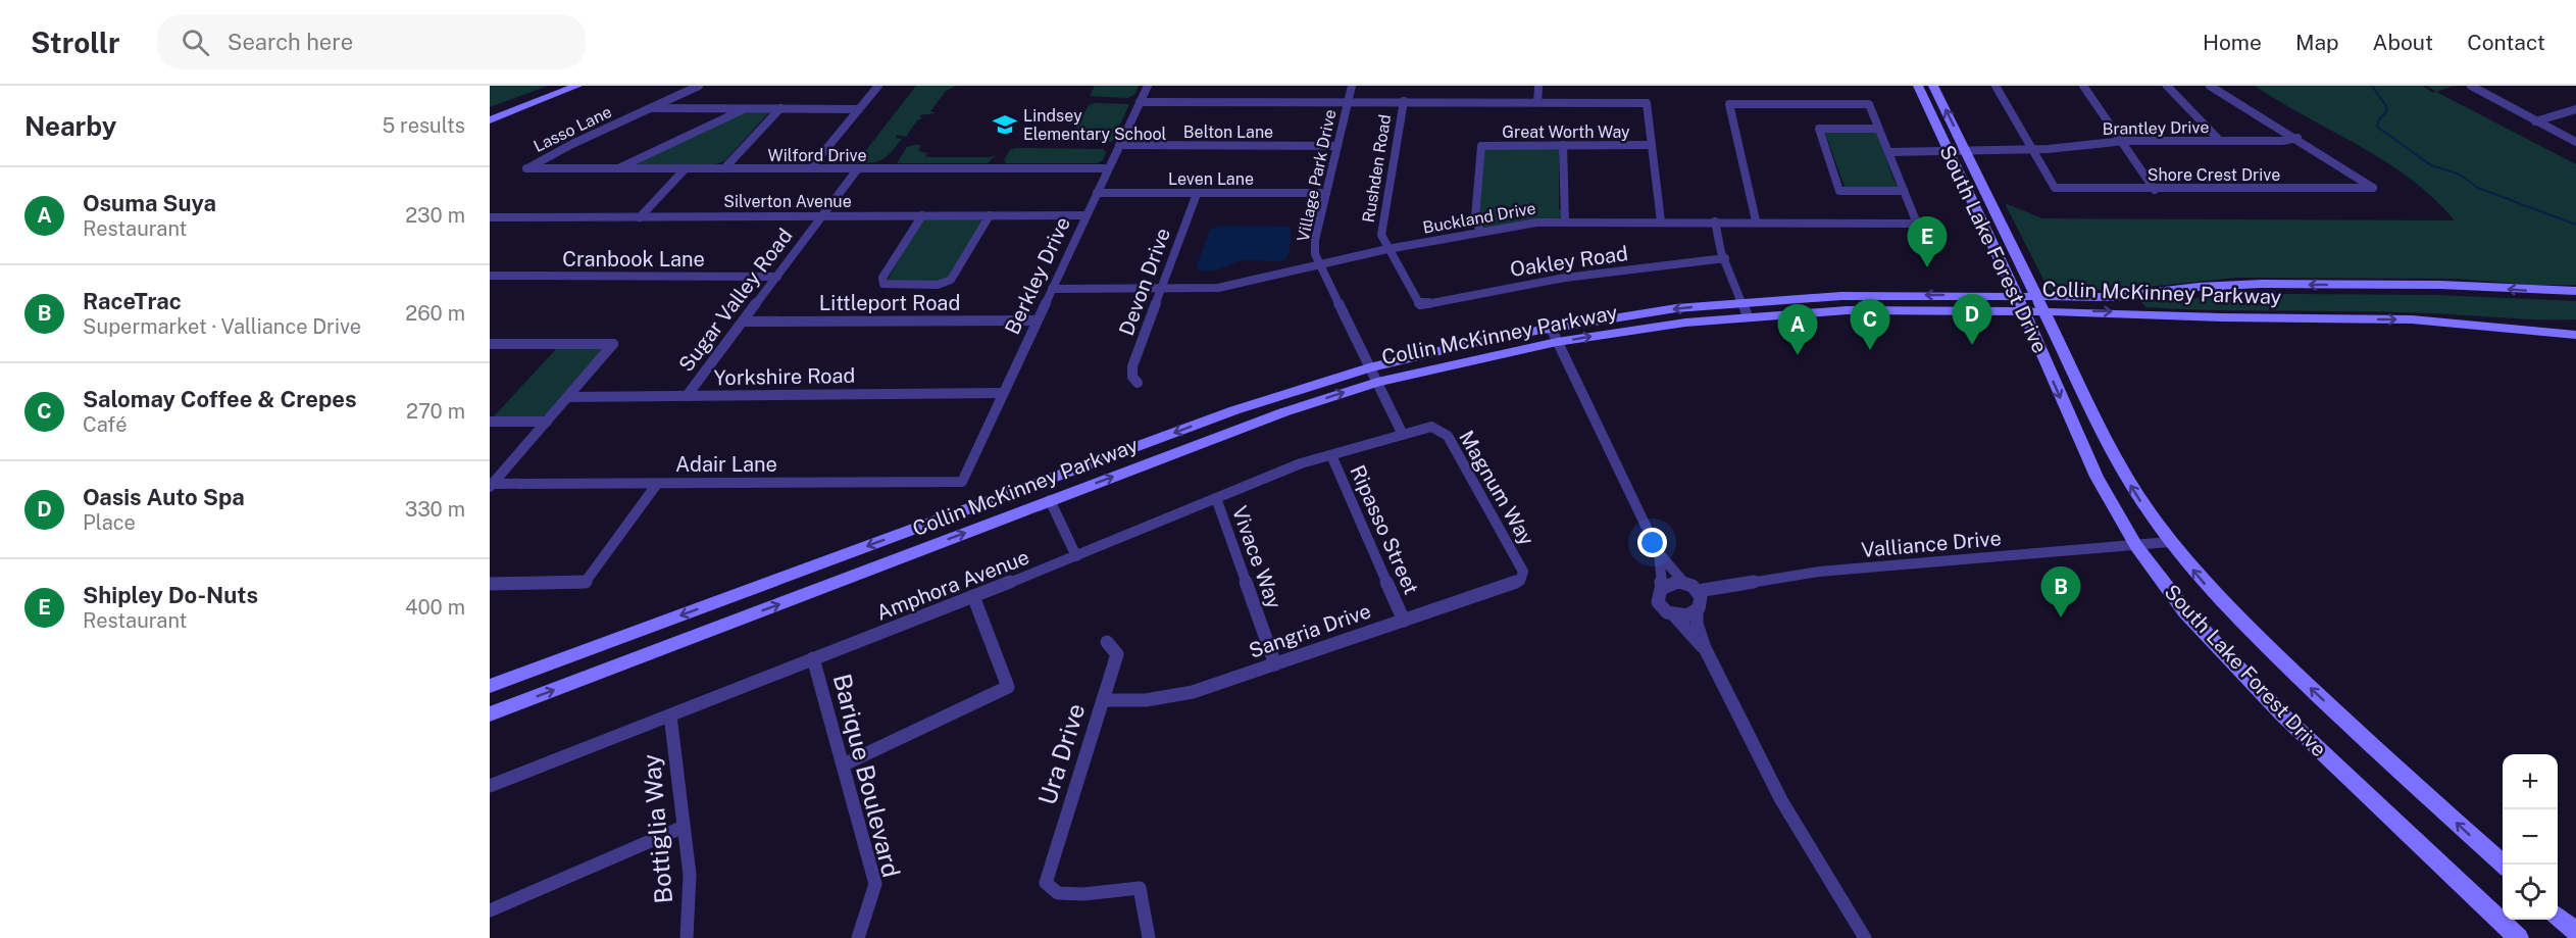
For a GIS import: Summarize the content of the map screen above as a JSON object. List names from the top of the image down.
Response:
{
  "streets": {
    "street": [
      "Brantley Drive",
      "Lasso Lane",
      "Belton Lane",
      "Great Worth Way",
      "Wilford Drive",
      "Rushden Road",
      "Shore Crest Drive",
      "Village Park Drive",
      "Leven Lane",
      "Silverton Avenue",
      "Buckland Drive",
      "South Lake Forest Drive",
      "Cranbook Lane",
      "Oakley Road",
      "Berkley Drive",
      "Devon Drive",
      "Collin McKinney Parkway",
      "Sugar Valley Road",
      "Littleport Road",
      "Yorkshire Road",
      "Adair Lane",
      "Magnum Way",
      "Ripasso Street",
      "Valliance Drive",
      "Vivace Way",
      "Amphora Avenue",
      "Sangria Drive",
      "Ura Drive",
      "Barique Boulevard",
      "Bottiglia Way"
    ]
  },
  "crossings": [
    ["Brantley Drive", "Shore Crest Drive"],
    ["Brantley Drive", "South Lake Forest Drive"],
    ["Lasso Lane", "Wilford Drive"],
    ["Belton Lane", "Village Park Drive"],
    ["Belton Lane", "Berkley Drive"],
    ["Great Worth Way", "Buckland Drive"],
    ["Wilford Drive", "Berkley Drive"],
    ["Wilford Drive", "Sugar Valley Road"],
    ["Rushden Road", "Buckland Drive"],
    ["Rushden Road", "Oakley Road"],
    ["Village Park Drive", "Leven Lane"],
    ["Village Park Drive", "Buckland Drive"],
    ["Village Park Drive", "Collin McKinney Parkway"],
    ["Village Park Drive", "Amphora Avenue"],
    ["Leven Lane", "Berkley Drive"],
    ["Leven Lane", "Devon Drive"],
    ["Silverton Avenue", "Berkley Drive"],
    ["Silverton Avenue", "Sugar Valley Road"],
    ["Buckland Drive", "Berkley Drive"],
    ["Buckland Drive", "Devon Drive"],
    ["South Lake Forest Drive", "Collin McKinney Parkway"],
    ["South Lake Forest Drive", "Valliance Drive"],
    ["Cranbook Lane", "Sugar Valley Road"],
    ["Berkley Drive", "Littleport Road"],
    ["Berkley Drive", "Yorkshire Road"],
    ["Berkley Drive", "Adair Lane"],
    ["Sugar Valley Road", "Littleport Road"],
    ["Sugar Valley Road", "Yorkshire Road"],
    ["Magnum Way", "Amphora Avenue"],
    ["Magnum Way", "Sangria Drive"],
    ["Ripasso Street", "Amphora Avenue"],
    ["Ripasso Street", "Sangria Drive"],
    ["Vivace Way", "Amphora Avenue"],
    ["Vivace Way", "Sangria Drive"],
    ["Amphora Avenue", "Barique Boulevard"],
    ["Amphora Avenue", "Bottiglia Way"],
    ["Sangria Drive", "Ura Drive"]
  ],
  "places": {
    "school or university": ["Lindsey Elementary School"]
  },
  "page": {
    "header": "Strollr",
    "search": "Search here",
    "nav": [
      "Home",
      "Map",
      "About",
      "Contact"
    ],
    "heading": ["Nearby", "5 results"],
    "list": [
      {
        "mark": "A",
        "name": "Osuma Suya",
        "note": "Restaurant",
        "value": "230 m"
      },
      {
        "mark": "B",
        "name": "RaceTrac",
        "note": "Supermarket · Valliance Drive",
        "value": "260 m"
      },
      {
        "mark": "C",
        "name": "Salomay Coffee & Crepes",
        "note": "Café",
        "value": "270 m"
      },
      {
        "mark": "D",
        "name": "Oasis Auto Spa",
        "note": "Place",
        "value": "330 m"
      },
      {
        "mark": "E",
        "name": "Shipley Do-Nuts",
        "note": "Restaurant",
        "value": "400 m"
      }
    ],
    "pins": [
      "E",
      "D",
      "C",
      "A",
      "B"
    ],
    "map_buttons": ["+", "−"]
  }
}
